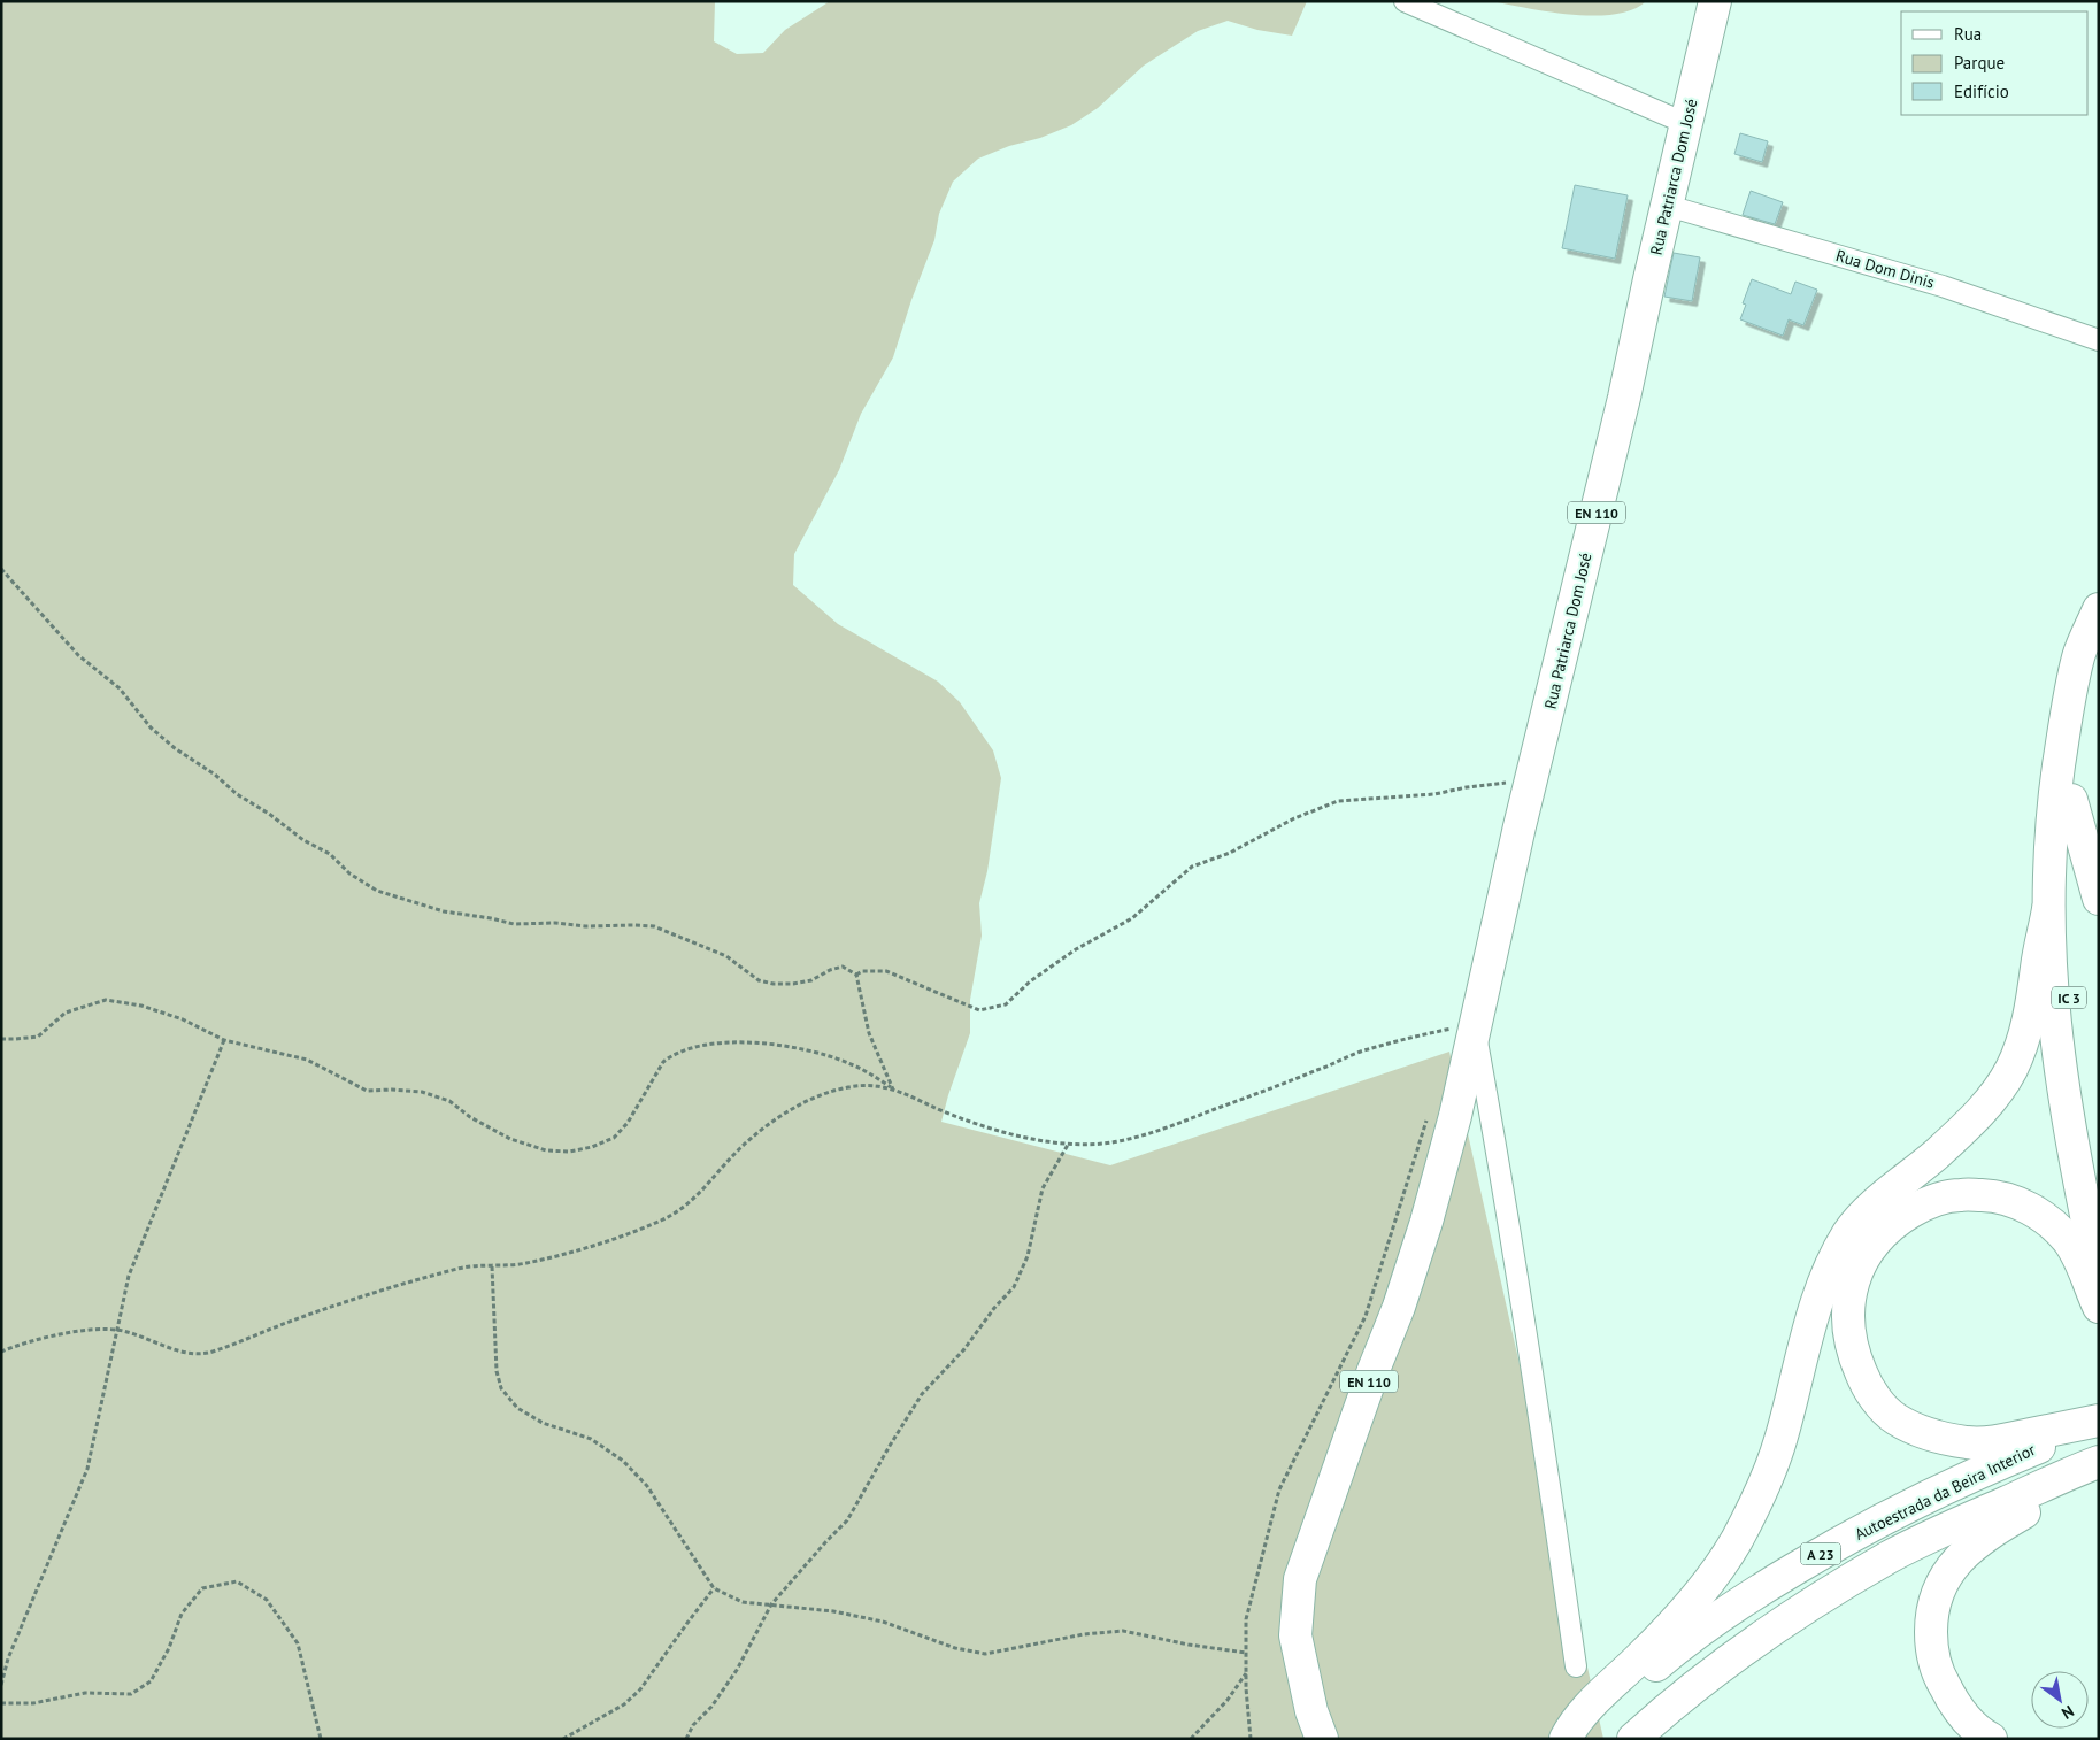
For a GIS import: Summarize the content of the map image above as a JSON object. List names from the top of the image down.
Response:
{
  "streets": {
    "main road": [
      "Rua Patriarca Dom José",
      "EN 110",
      "IC 3",
      "Autoestrada da Beira Interior",
      "A 23"
    ],
    "street": ["Rua Dom Dinis"]
  },
  "crossings": [
    ["Rua Patriarca Dom José", "Rua Dom Dinis"],
    ["Rua Patriarca Dom José", "EN 110"]
  ],
  "legend": ["Rua", "Parque", "Edifício"],
  "north": "bottom right"
}
